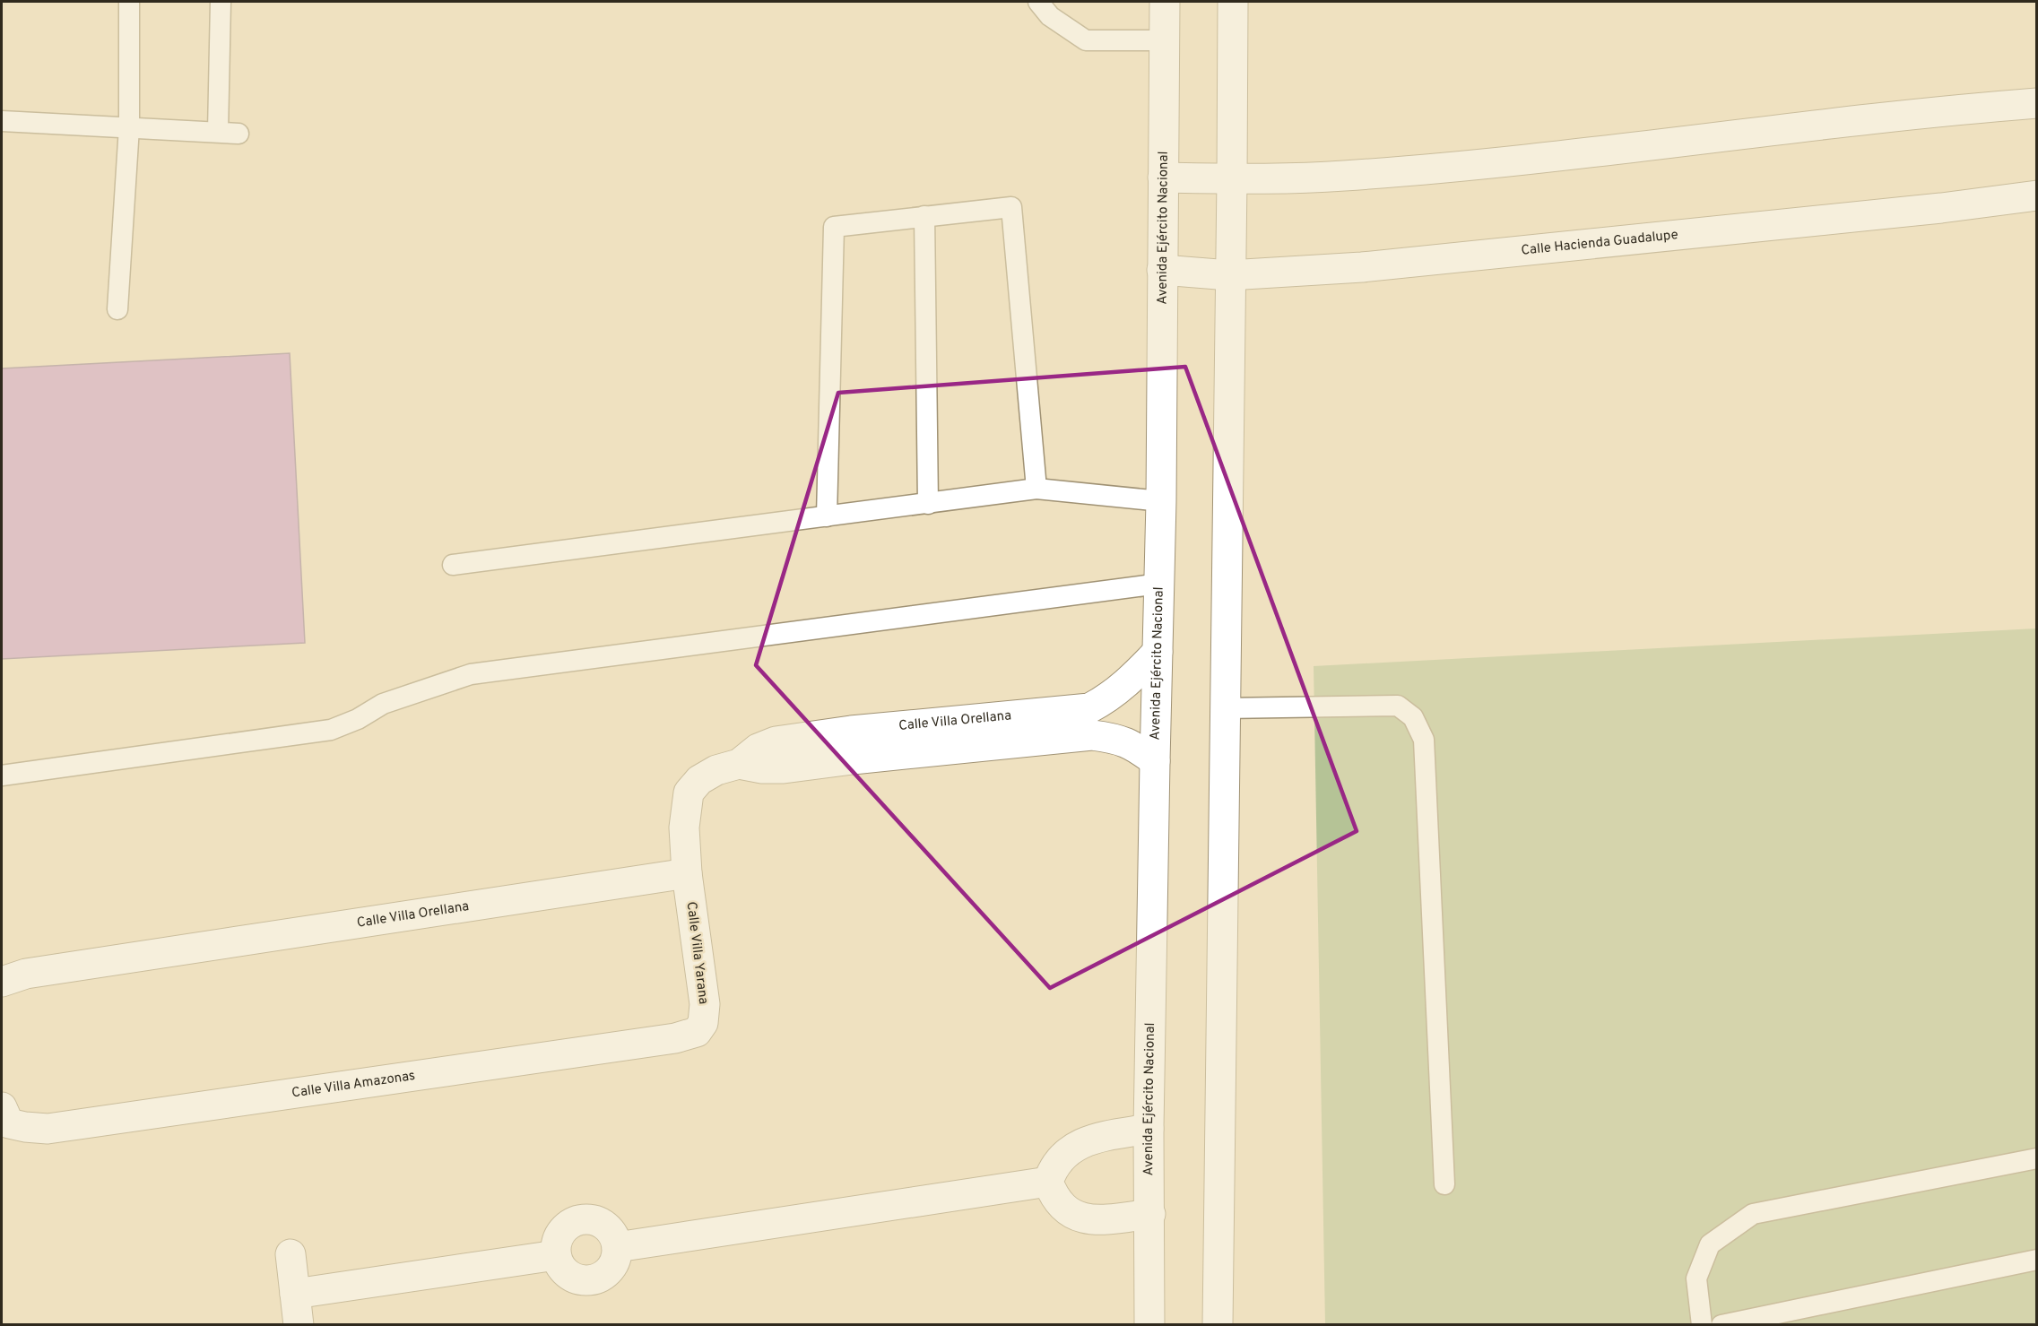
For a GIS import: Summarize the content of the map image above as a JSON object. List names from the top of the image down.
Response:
{
  "streets": {
    "street": [
      "Avenida Ejército Nacional",
      "Calle Hacienda Guadalupe",
      "Calle Villa Orellana",
      "Calle Villa Yarana",
      "Calle Villa Amazonas"
    ]
  },
  "crossings": [
    ["Avenida Ejército Nacional", "Calle Hacienda Guadalupe"],
    ["Avenida Ejército Nacional", "Calle Villa Orellana"],
    ["Calle Villa Orellana", "Calle Villa Yarana"],
    ["Calle Villa Yarana", "Calle Villa Amazonas"]
  ]
}
